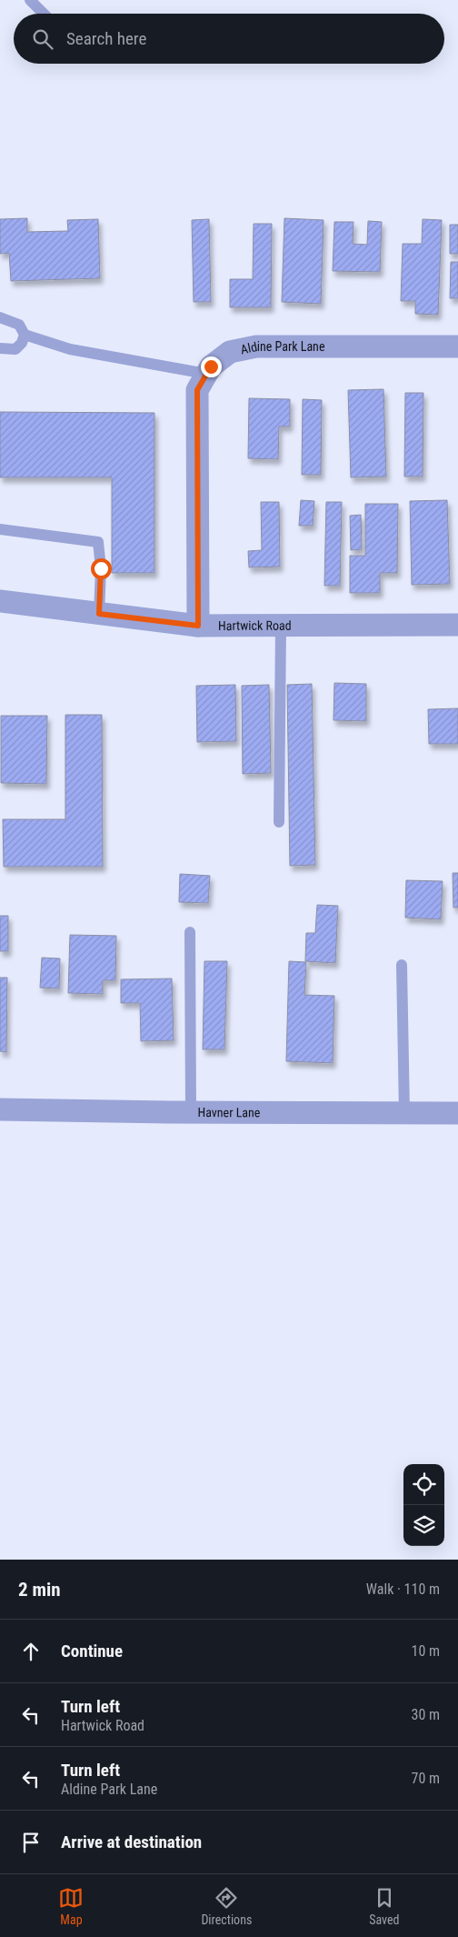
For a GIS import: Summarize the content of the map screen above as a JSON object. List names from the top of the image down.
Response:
{
  "streets": {
    "street": ["Aldine Park Lane", "Hartwick Road", "Havner Lane"]
  },
  "crossings": [
    ["Aldine Park Lane", "Hartwick Road"]
  ],
  "page": {
    "search": "Search here",
    "heading": ["2 min", "Walk · 110 m"],
    "list": [
      ["Continue", "10 m"],
      ["Turn left", "Hartwick Road", "30 m"],
      ["Turn left", "Aldine Park Lane", "70 m"],
      "Arrive at destination"
    ],
    "nav": ["Map", "Directions", "Saved"]
  }
}
